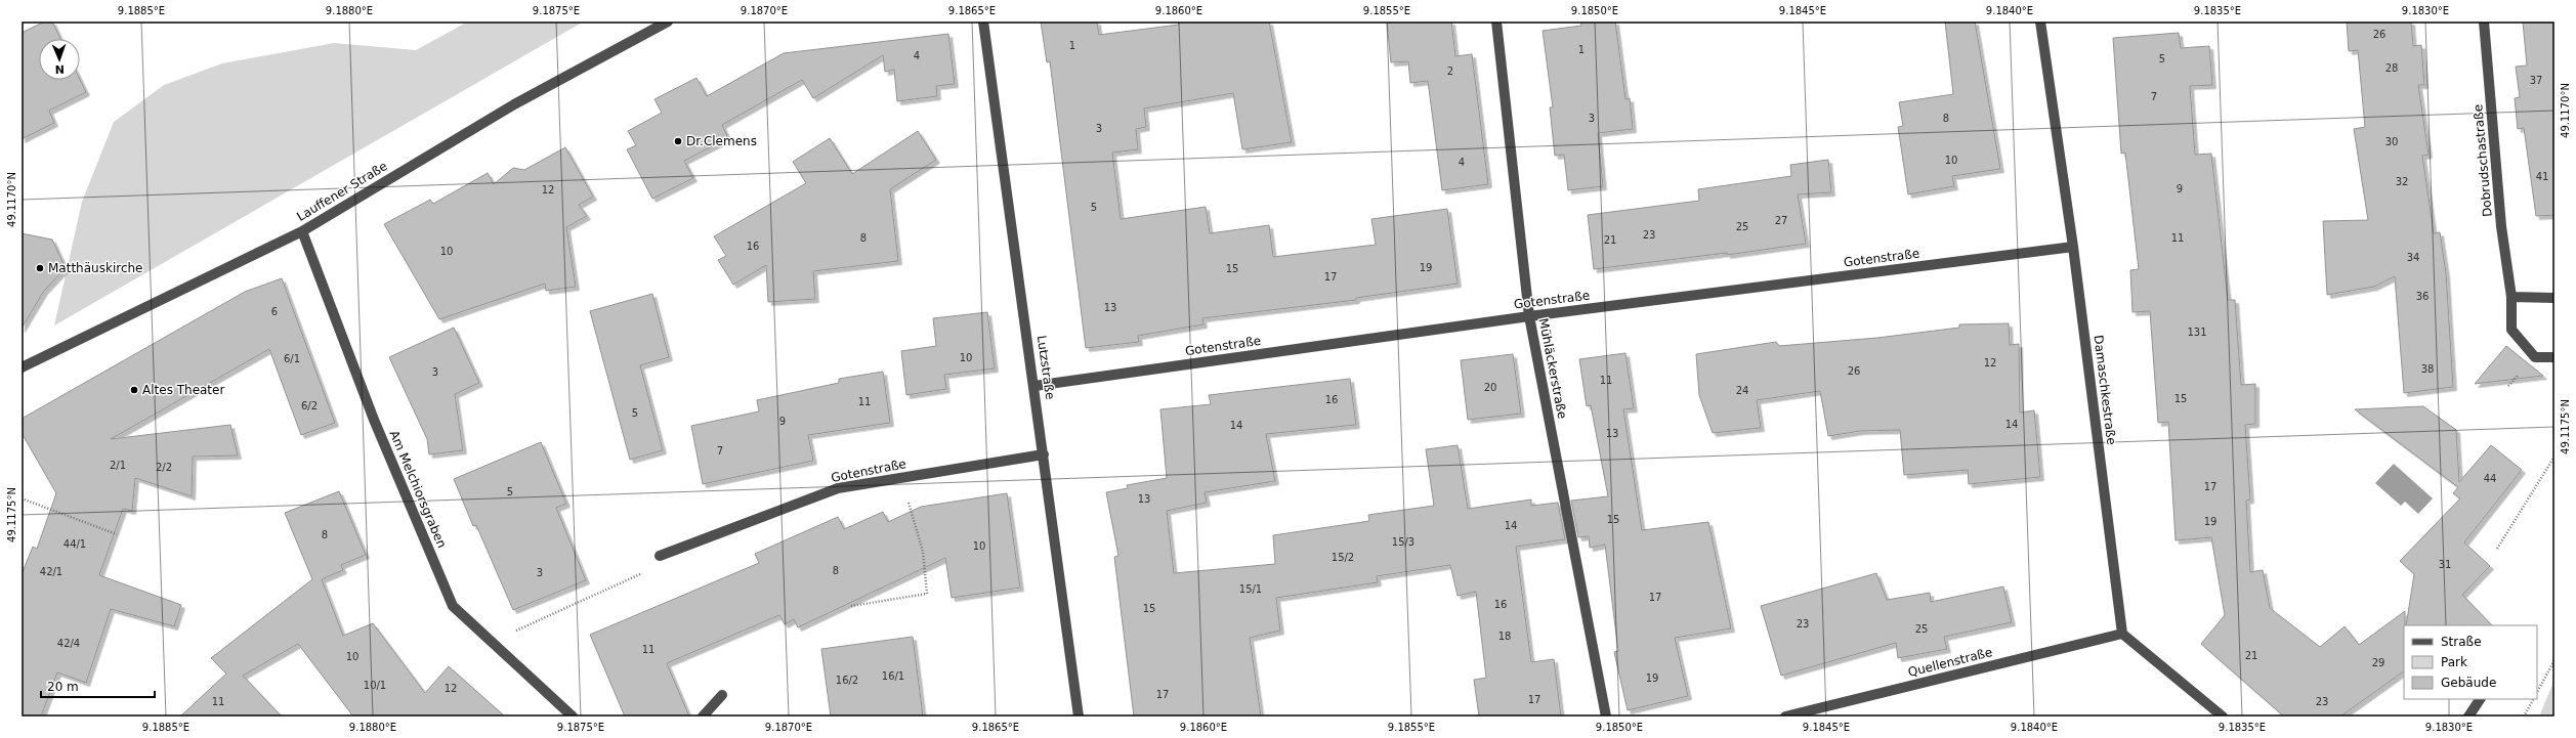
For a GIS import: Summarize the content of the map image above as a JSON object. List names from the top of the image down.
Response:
{
  "streets": {
    "street": [
      "Dobrudschastraße",
      "Lauffener Straße",
      "Gotenstraße",
      "Lutzstraße",
      "Mühläckerstraße",
      "Damaschkestraße",
      "Am Melchiorsgraben",
      "Quellenstraße"
    ]
  },
  "crossings": [
    ["Lauffener Straße", "Am Melchiorsgraben"],
    ["Gotenstraße", "Lutzstraße"],
    ["Gotenstraße", "Mühläckerstraße"],
    ["Gotenstraße", "Damaschkestraße"],
    ["Damaschkestraße", "Quellenstraße"]
  ],
  "places": ["Dr.Clemens", "Matthäuskirche", "Altes Theater"],
  "house_numbers": [
    "26",
    "1",
    "1",
    "4",
    "5",
    "28",
    "2",
    "37",
    "7",
    "3",
    "8",
    "3",
    "30",
    "10",
    "4",
    "41",
    "32",
    "9",
    "12",
    "5",
    "27",
    "25",
    "23",
    "8",
    "11",
    "21",
    "16",
    "10",
    "34",
    "19",
    "15",
    "17",
    "36",
    "13",
    "6",
    "131",
    "10",
    "6/1",
    "12",
    "38",
    "26",
    "3",
    "11",
    "20",
    "24",
    "15",
    "16",
    "11",
    "6/2",
    "5",
    "9",
    "14",
    "14",
    "13",
    "7",
    "2/1",
    "2/2",
    "44",
    "17",
    "5",
    "13",
    "15",
    "19",
    "14",
    "8",
    "15/3",
    "44/1",
    "10",
    "15/2",
    "31",
    "8",
    "42/1",
    "3",
    "15/1",
    "17",
    "16",
    "15",
    "23",
    "25",
    "18",
    "42/4",
    "11",
    "21",
    "10",
    "29",
    "16/1",
    "19",
    "16/2",
    "10/1",
    "12",
    "17",
    "17",
    "11",
    "23"
  ],
  "legend": ["Straße", "Park", "Gebäude"],
  "scale_bar": "20 m",
  "north": "bottom",
  "coordinates": [
    "9.1885°E",
    "9.1880°E",
    "9.1875°E",
    "9.1870°E",
    "9.1865°E",
    "9.1860°E",
    "9.1855°E",
    "9.1850°E",
    "9.1845°E",
    "9.1840°E",
    "9.1835°E",
    "9.1830°E",
    "49.1170°N",
    "49.1175°N"
  ]
}
